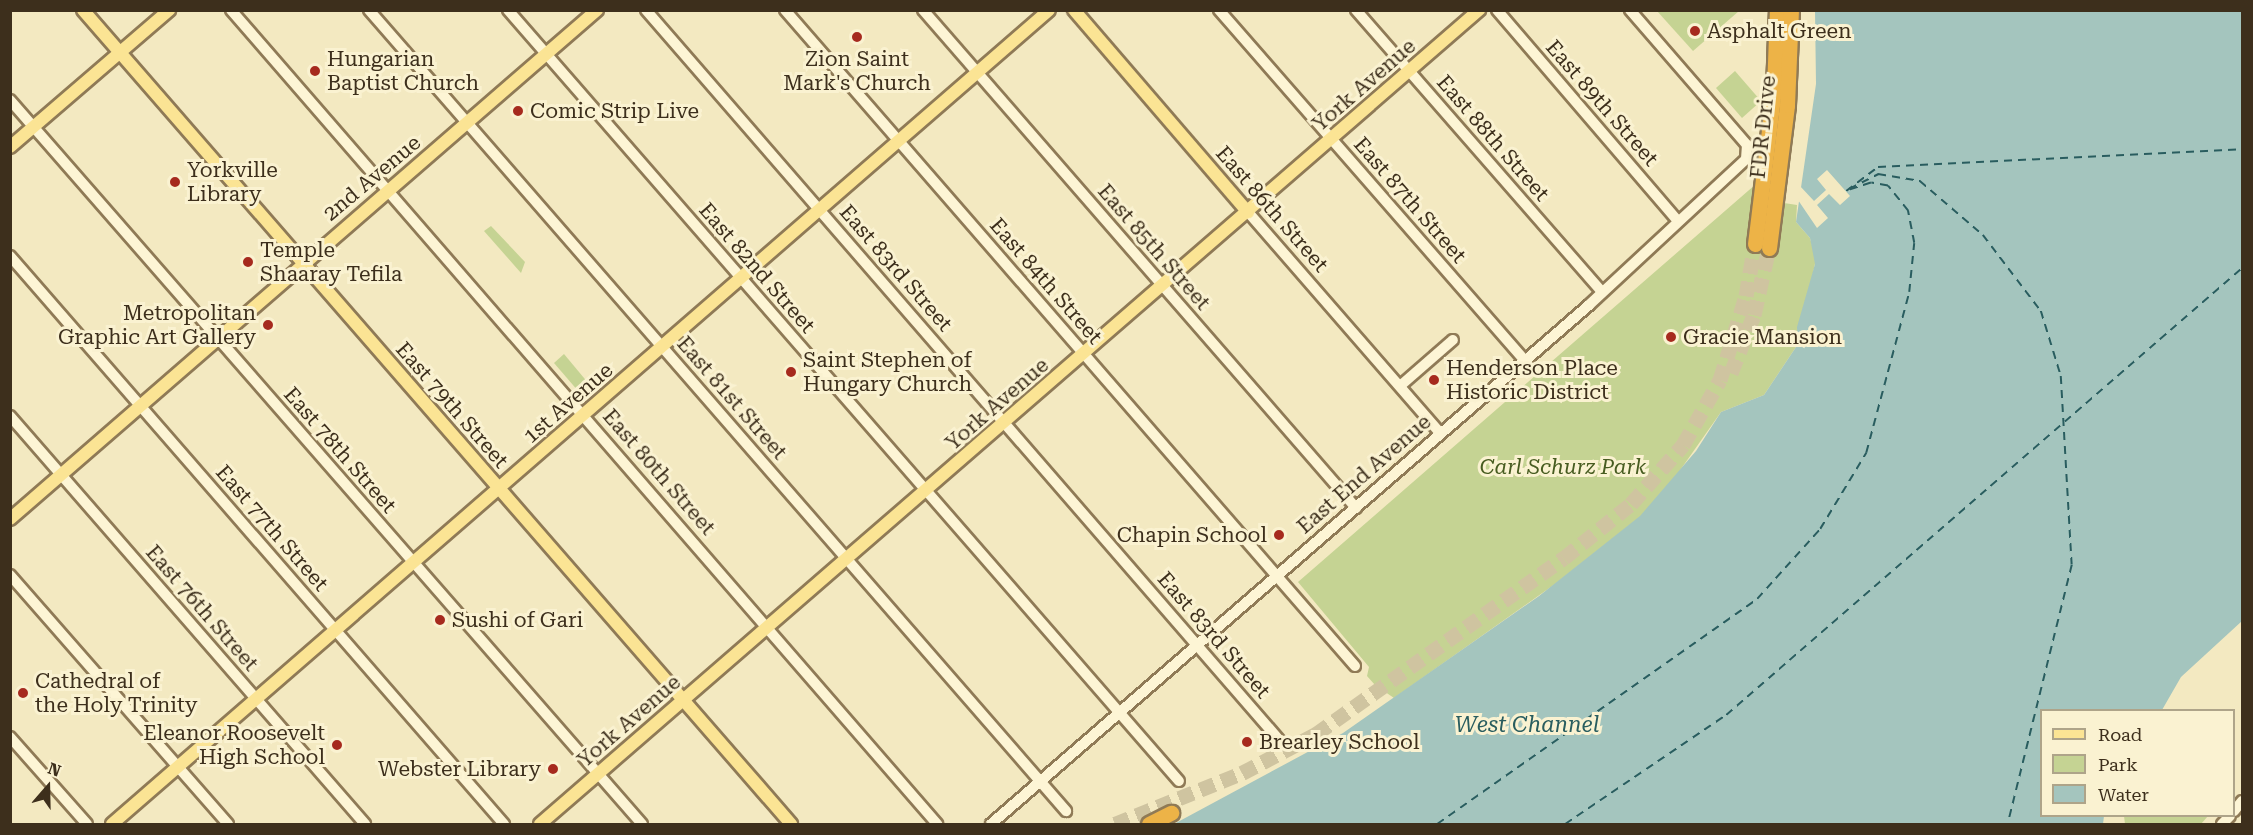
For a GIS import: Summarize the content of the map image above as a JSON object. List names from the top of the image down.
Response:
{
  "streets": {
    "highway": ["FDR Drive"],
    "main road": [
      "York Avenue",
      "2nd Avenue",
      "East 86th Street",
      "1st Avenue",
      "East 79th Street"
    ],
    "street": [
      "East 89th Street",
      "East 88th Street",
      "East 87th Street",
      "East 85th Street",
      "East 82nd Street",
      "East 83rd Street",
      "East 84th Street",
      "East 81st Street",
      "East 78th Street",
      "East 80th Street",
      "East End Avenue",
      "East 77th Street",
      "East 76th Street"
    ]
  },
  "crossings": [
    ["York Avenue", "East 88th Street"],
    ["York Avenue", "East 87th Street"],
    ["York Avenue", "East 86th Street"],
    ["York Avenue", "East 85th Street"],
    ["York Avenue", "East 82nd Street"],
    ["York Avenue", "East 83rd Street"],
    ["York Avenue", "East 84th Street"],
    ["York Avenue", "East 81st Street"],
    ["York Avenue", "East 79th Street"],
    ["York Avenue", "East 78th Street"],
    ["York Avenue", "East 80th Street"],
    ["East 89th Street", "East End Avenue"],
    ["East 88th Street", "East End Avenue"],
    ["2nd Avenue", "East 82nd Street"],
    ["2nd Avenue", "East 81st Street"],
    ["2nd Avenue", "East 79th Street"],
    ["2nd Avenue", "East 78th Street"],
    ["2nd Avenue", "East 80th Street"],
    ["2nd Avenue", "East 77th Street"],
    ["2nd Avenue", "East 76th Street"],
    ["East 87th Street", "East End Avenue"],
    ["East 86th Street", "East End Avenue"],
    ["East 85th Street", "1st Avenue"],
    ["East 85th Street", "East End Avenue"],
    ["East 82nd Street", "1st Avenue"],
    ["East 82nd Street", "East End Avenue"],
    ["East 83rd Street", "1st Avenue"],
    ["East 83rd Street", "East End Avenue"],
    ["East 84th Street", "1st Avenue"],
    ["East 84th Street", "East End Avenue"],
    ["East 81st Street", "1st Avenue"],
    ["East 81st Street", "East End Avenue"],
    ["1st Avenue", "East 79th Street"],
    ["1st Avenue", "East 78th Street"],
    ["1st Avenue", "East 80th Street"],
    ["1st Avenue", "East 77th Street"],
    ["1st Avenue", "East 76th Street"]
  ],
  "water": ["West Channel"],
  "parks": ["Carl Schurz Park"],
  "places": [
    "Asphalt Green",
    "Zion Saint Mark's Church",
    "Hungarian Baptist Church",
    "Comic Strip Live",
    "Yorkville Library",
    "Temple Shaaray Tefila",
    "Metropolitan Graphic Art Gallery",
    "Gracie Mansion",
    "Saint Stephen of Hungary Church",
    "Henderson Place Historic District",
    "Chapin School",
    "Sushi of Gari",
    "Cathedral of the Holy Trinity",
    "Brearley School",
    "Eleanor Roosevelt High School",
    "Webster Library"
  ],
  "legend": ["Road", "Park", "Water"],
  "north": "top"
}
